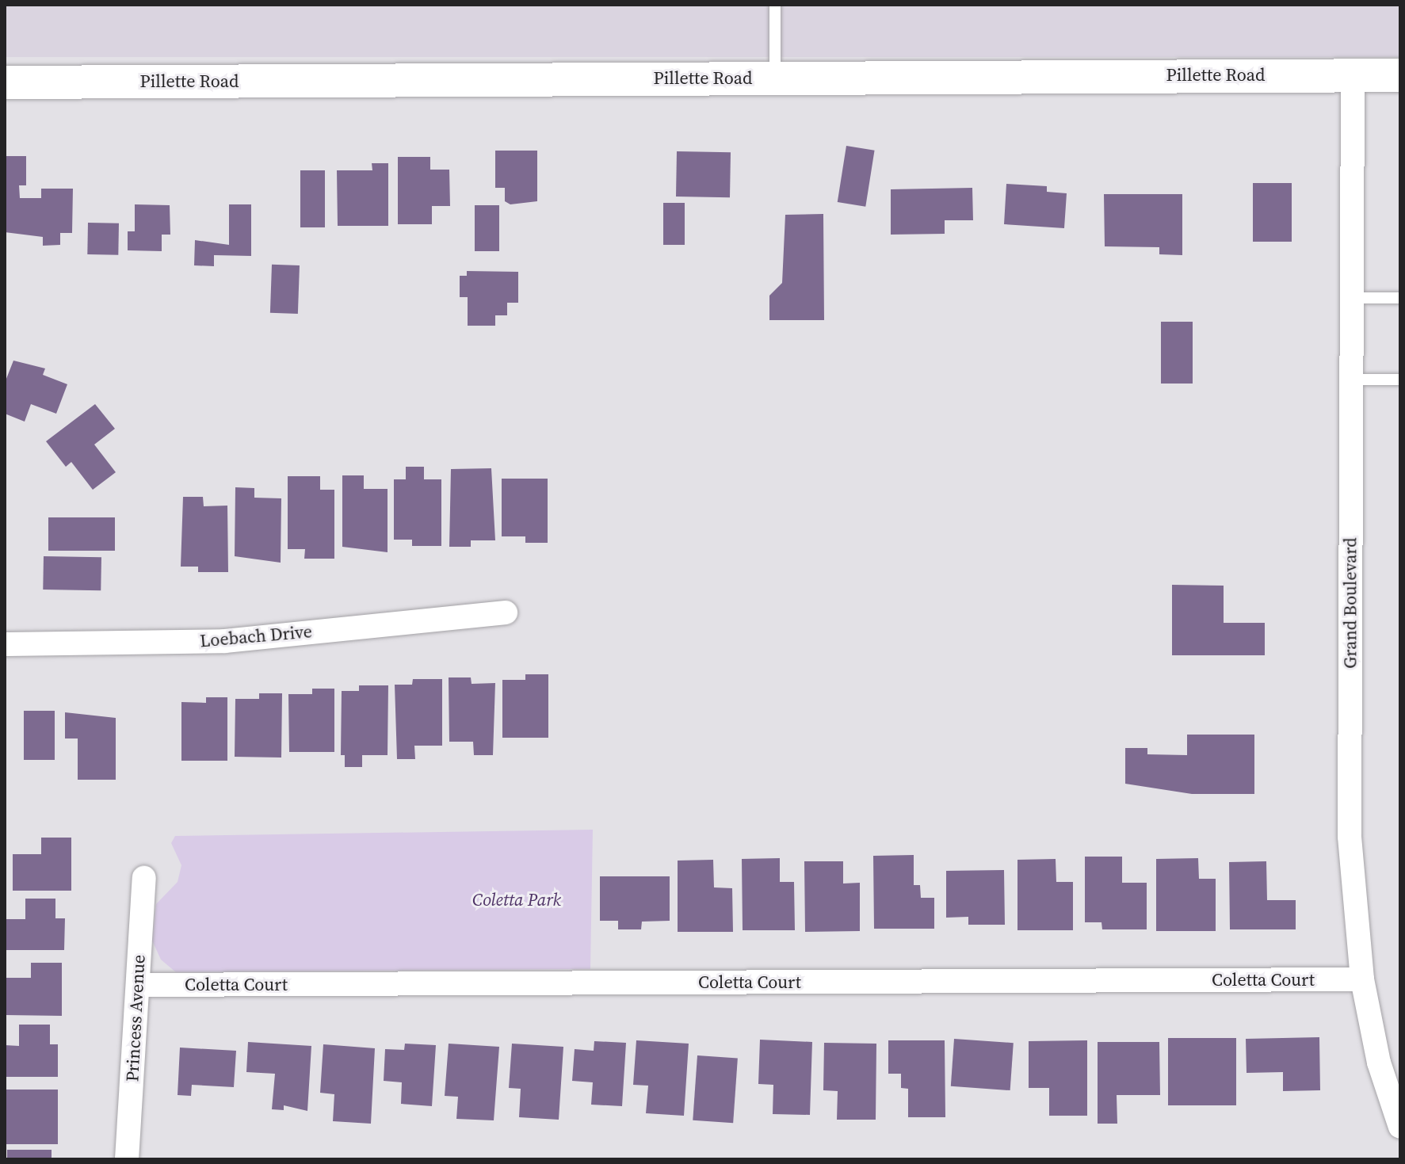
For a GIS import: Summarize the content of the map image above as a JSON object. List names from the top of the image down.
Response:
{
  "streets": {
    "street": [
      "Pillette Road",
      "Grand Boulevard",
      "Loebach Drive",
      "Coletta Court",
      "Princess Avenue"
    ]
  },
  "crossings": [
    ["Pillette Road", "Grand Boulevard"],
    ["Grand Boulevard", "Coletta Court"],
    ["Coletta Court", "Princess Avenue"]
  ],
  "parks": ["Coletta Park"]
}
